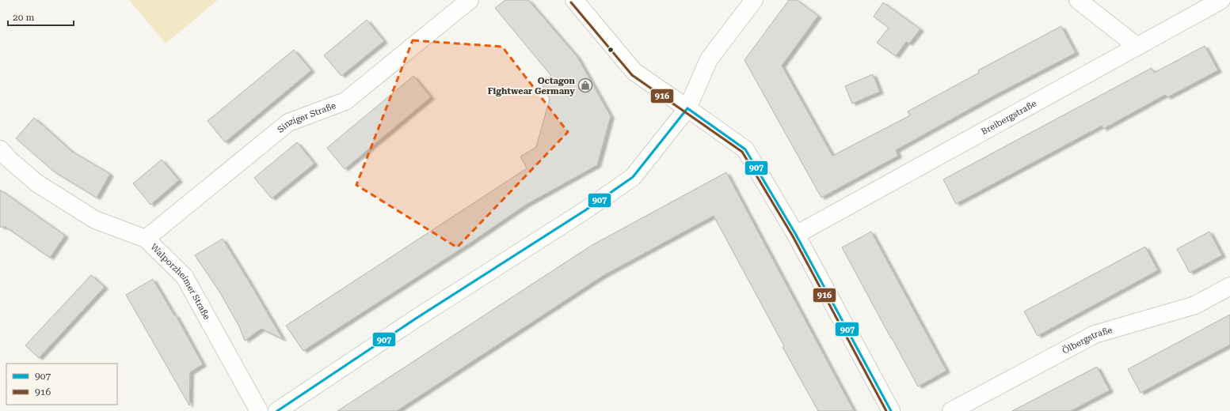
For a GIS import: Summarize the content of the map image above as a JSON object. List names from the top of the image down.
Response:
{
  "streets": {
    "street": [
      "Breibergstraße",
      "Sinziger Straße",
      "Walporzheimer Straße",
      "Ölbergstraße"
    ]
  },
  "crossings": [
    ["Sinziger Straße", "Walporzheimer Straße"]
  ],
  "places": {
    "shop": ["Octagon Fightwear Germany"]
  },
  "lines": ["transit line 916", "transit line 907"],
  "legend": ["907", "916"],
  "scale_bar": "20 m"
}
